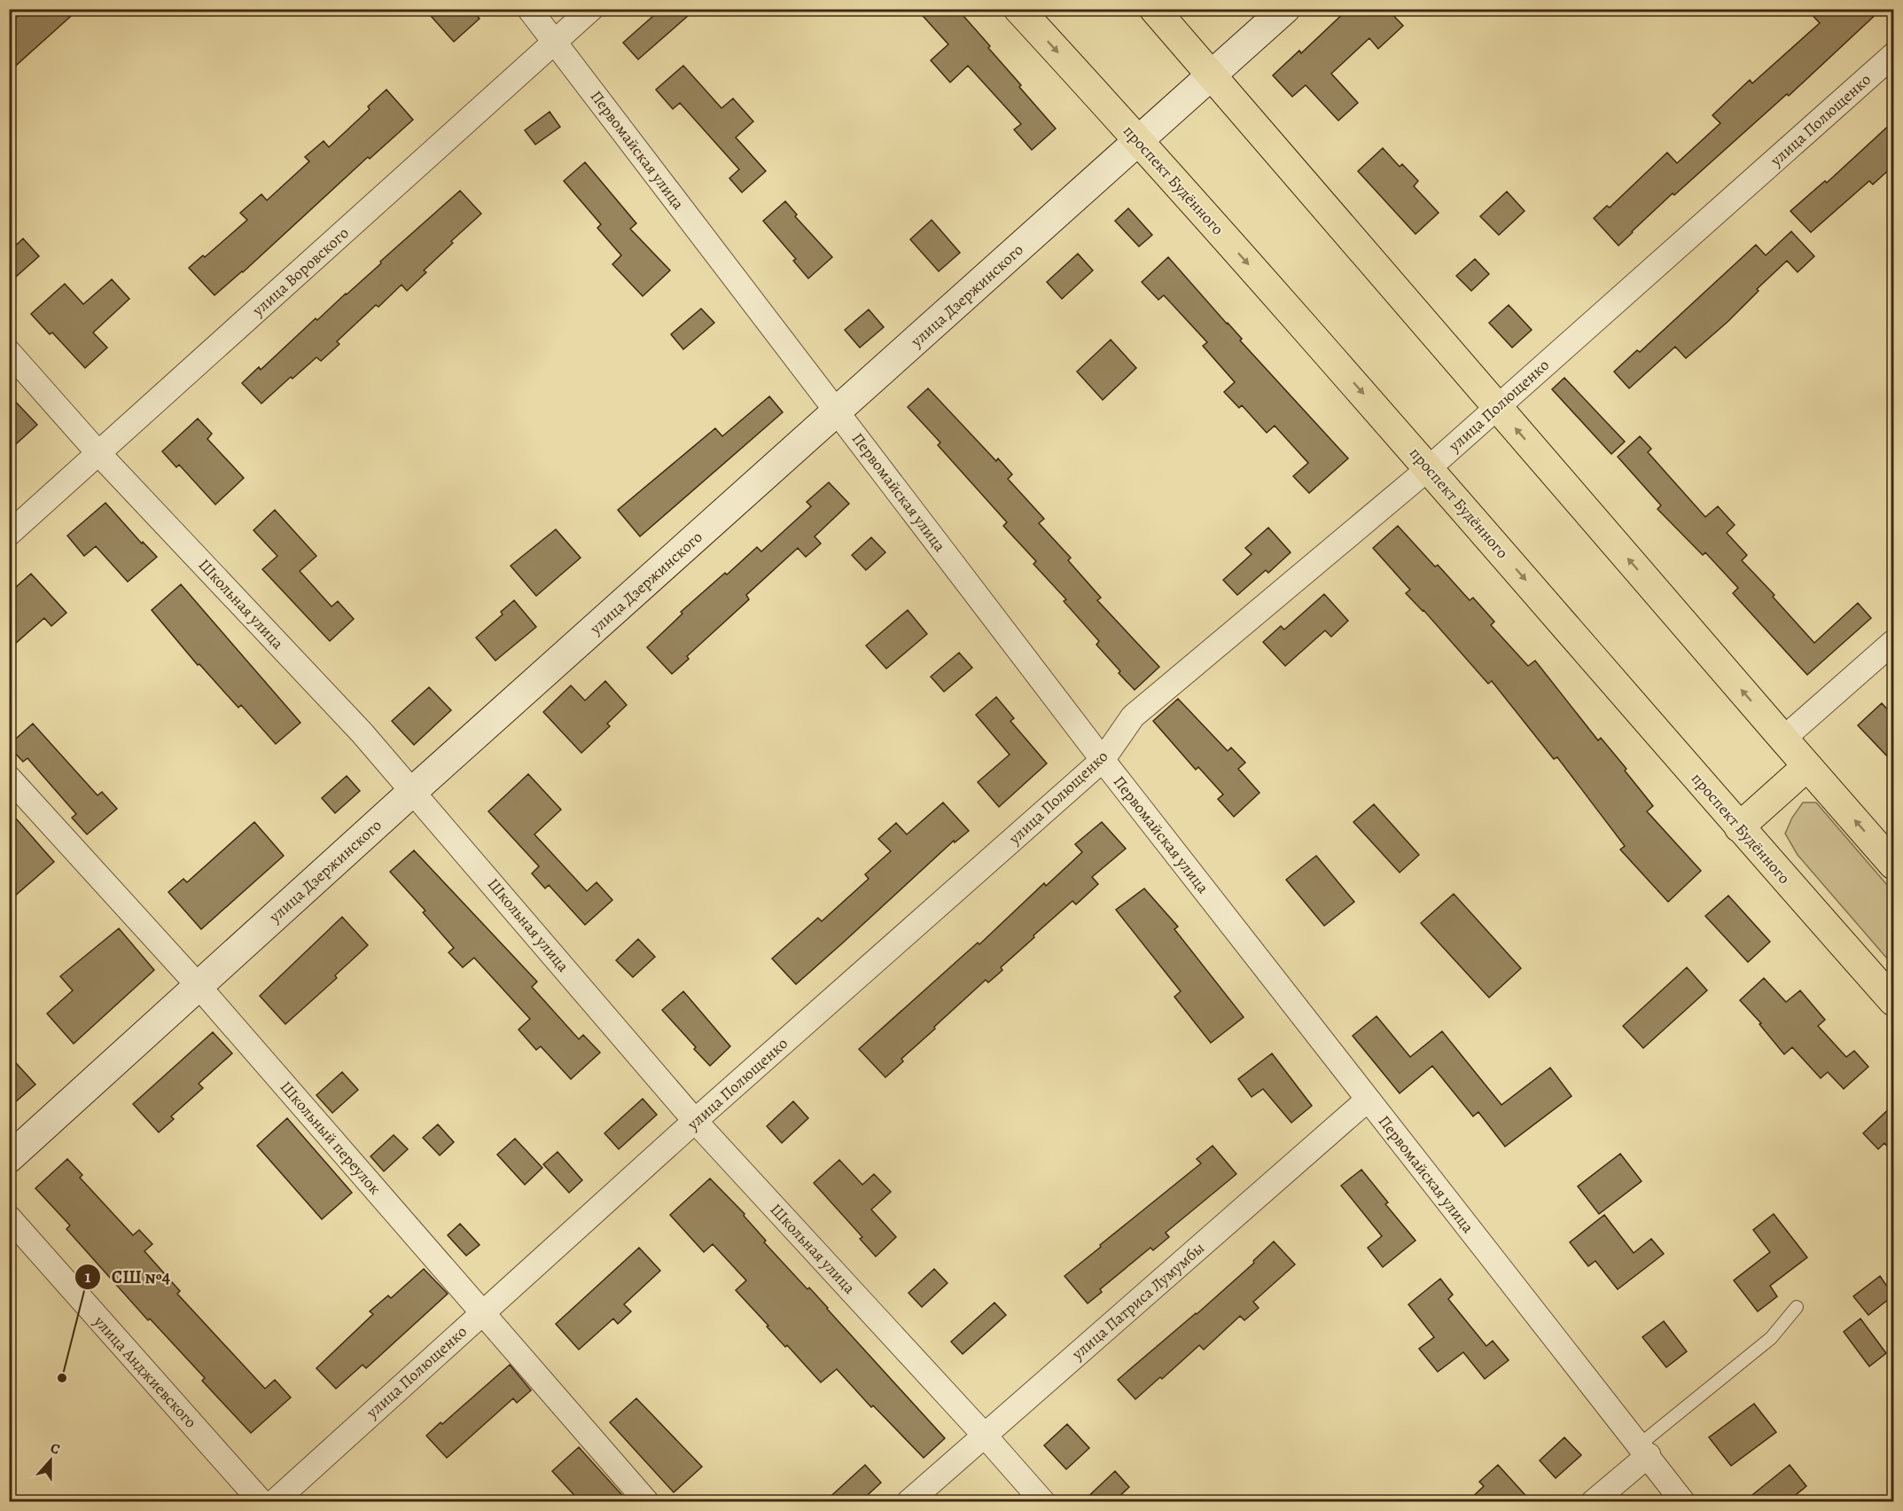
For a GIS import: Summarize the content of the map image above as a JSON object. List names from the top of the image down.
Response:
{
  "streets": {
    "main road": ["проспект Будённого"],
    "street": [
      "улица Полющенко",
      "Первомайская улица",
      "улица Воровского",
      "улица Дзержинского",
      "Школьная улица",
      "Школьный переулок",
      "улица Патриса Лумумбы",
      "улица Анджиевского"
    ]
  },
  "crossings": [
    ["улица Полющенко", "Первомайская улица"],
    ["улица Полющенко", "проспект Будённого"],
    ["улица Полющенко", "Школьная улица"],
    ["улица Полющенко", "Школьный переулок"],
    ["Первомайская улица", "улица Воровского"],
    ["Первомайская улица", "улица Дзержинского"],
    ["Первомайская улица", "улица Патриса Лумумбы"],
    ["проспект Будённого", "улица Дзержинского"],
    ["улица Воровского", "Школьная улица"],
    ["улица Дзержинского", "Школьная улица"],
    ["улица Дзержинского", "Школьный переулок"],
    ["Школьная улица", "улица Патриса Лумумбы"]
  ],
  "places": ["СШ №4"],
  "north": "top"
}
